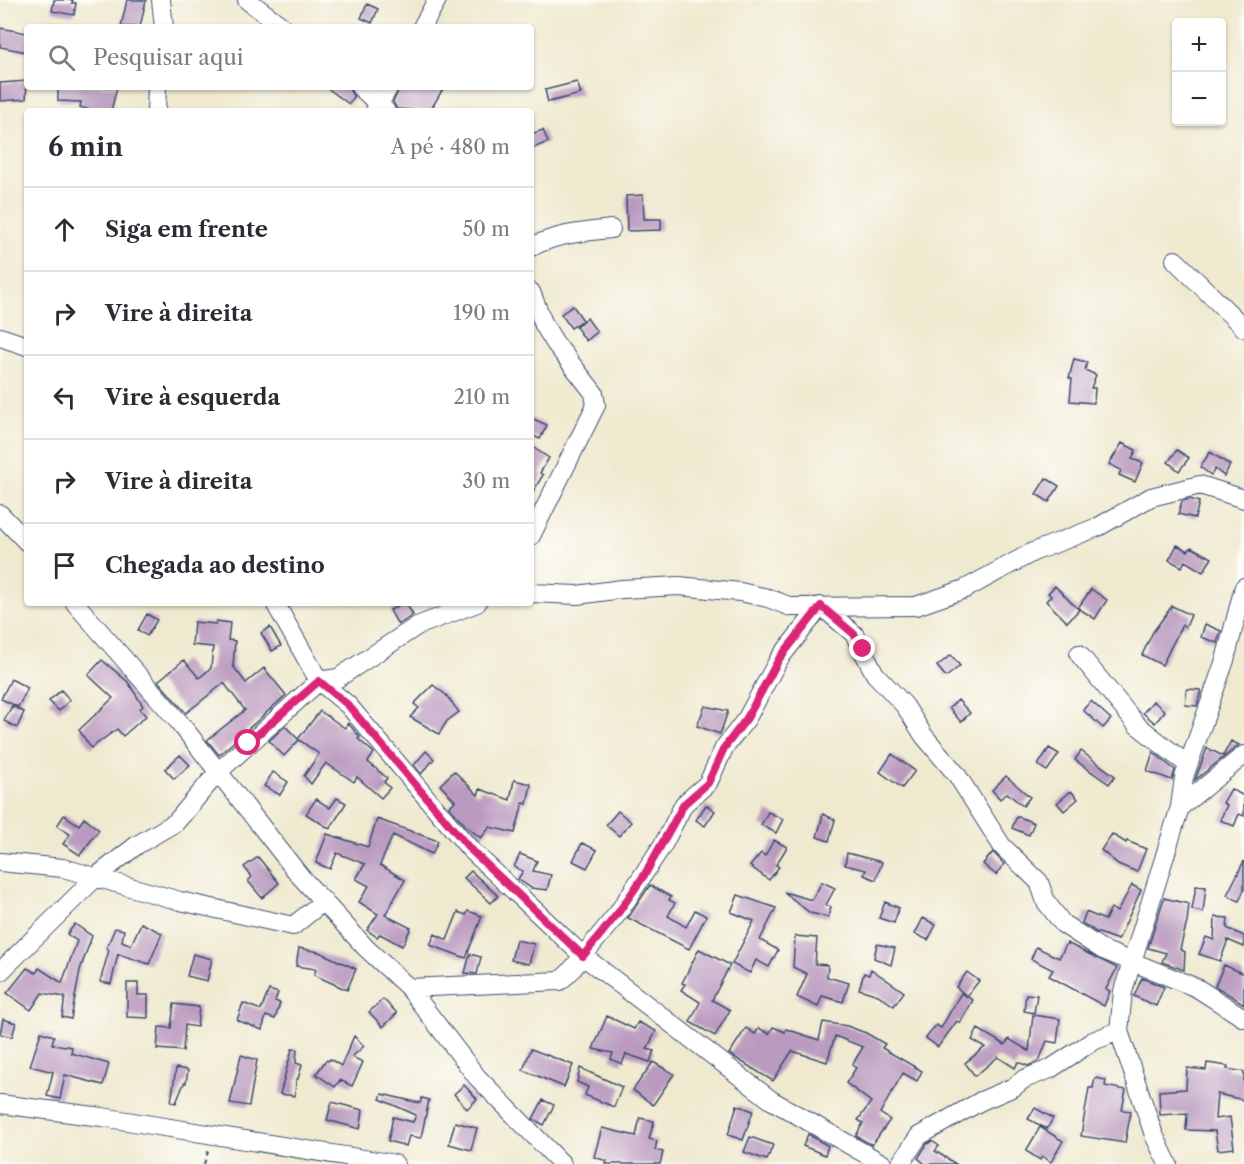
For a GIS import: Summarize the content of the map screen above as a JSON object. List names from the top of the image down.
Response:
{
  "page": {
    "map_buttons": ["+", "−"],
    "search": "Pesquisar aqui",
    "heading": ["6 min", "A pé · 480 m"],
    "list": [
      ["Siga em frente", "50 m"],
      ["Vire à direita", "190 m"],
      ["Vire à esquerda", "210 m"],
      ["Vire à direita", "30 m"],
      "Chegada ao destino"
    ]
  }
}
